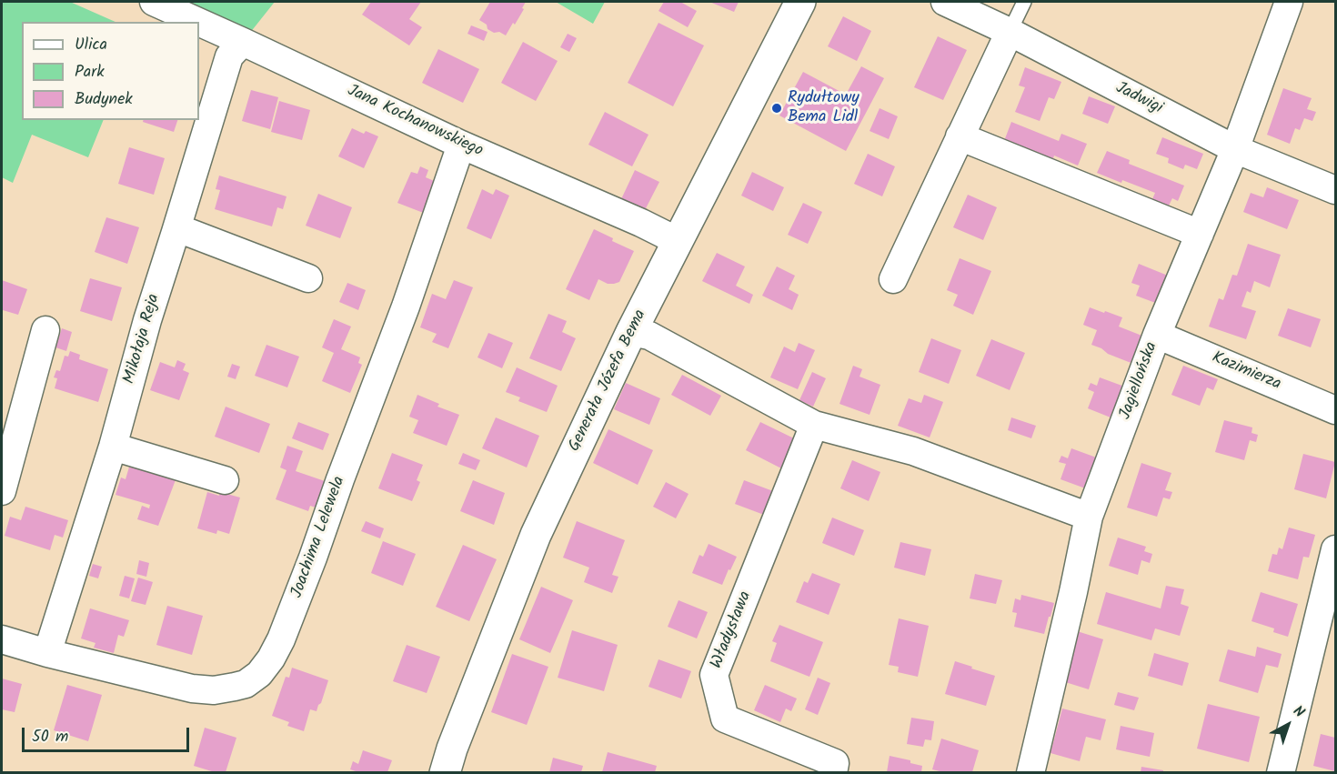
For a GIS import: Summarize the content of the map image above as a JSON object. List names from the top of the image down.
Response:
{
  "streets": {
    "street": [
      "Jadwigi",
      "Jana Kochanowskiego",
      "Mikołaja Reja",
      "Kazimierza",
      "Generała Józefa Bema",
      "Jagiellońska",
      "Joachima Lelewela",
      "Władysława"
    ]
  },
  "crossings": [
    ["Jadwigi", "Jagiellońska"],
    ["Jana Kochanowskiego", "Mikołaja Reja"],
    ["Jana Kochanowskiego", "Generała Józefa Bema"],
    ["Jana Kochanowskiego", "Joachima Lelewela"],
    ["Mikołaja Reja", "Joachima Lelewela"],
    ["Kazimierza", "Jagiellońska"]
  ],
  "places": ["Rydułtowy Bema Lidl"],
  "legend": ["Ulica", "Park", "Budynek"],
  "scale_bar": "50 m",
  "north": "top right"
}
